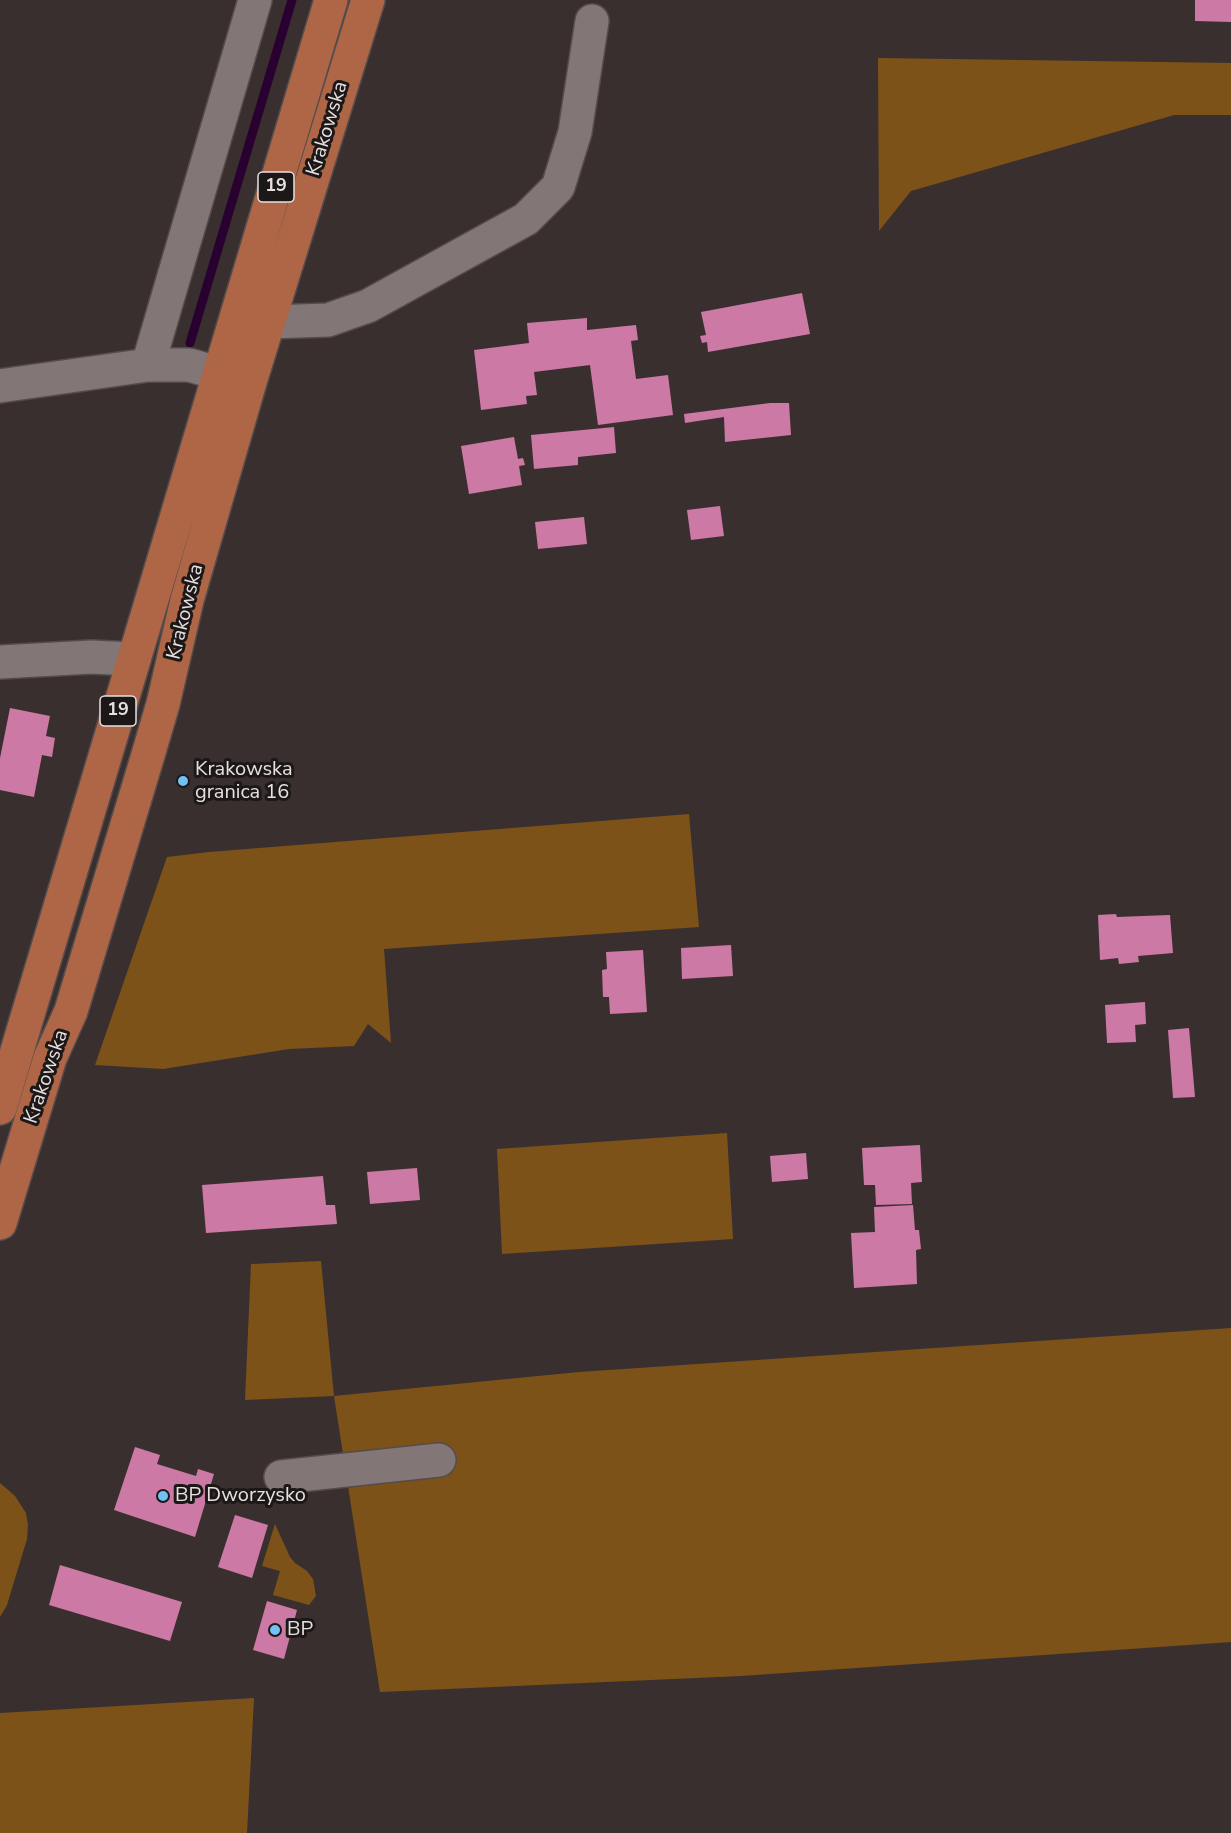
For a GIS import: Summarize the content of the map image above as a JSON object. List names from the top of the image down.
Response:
{
  "streets": {
    "main road": ["Krakowska", "19"]
  },
  "places": ["Krakowska granica 16", "BP Dworzysko", "BP"]
}
